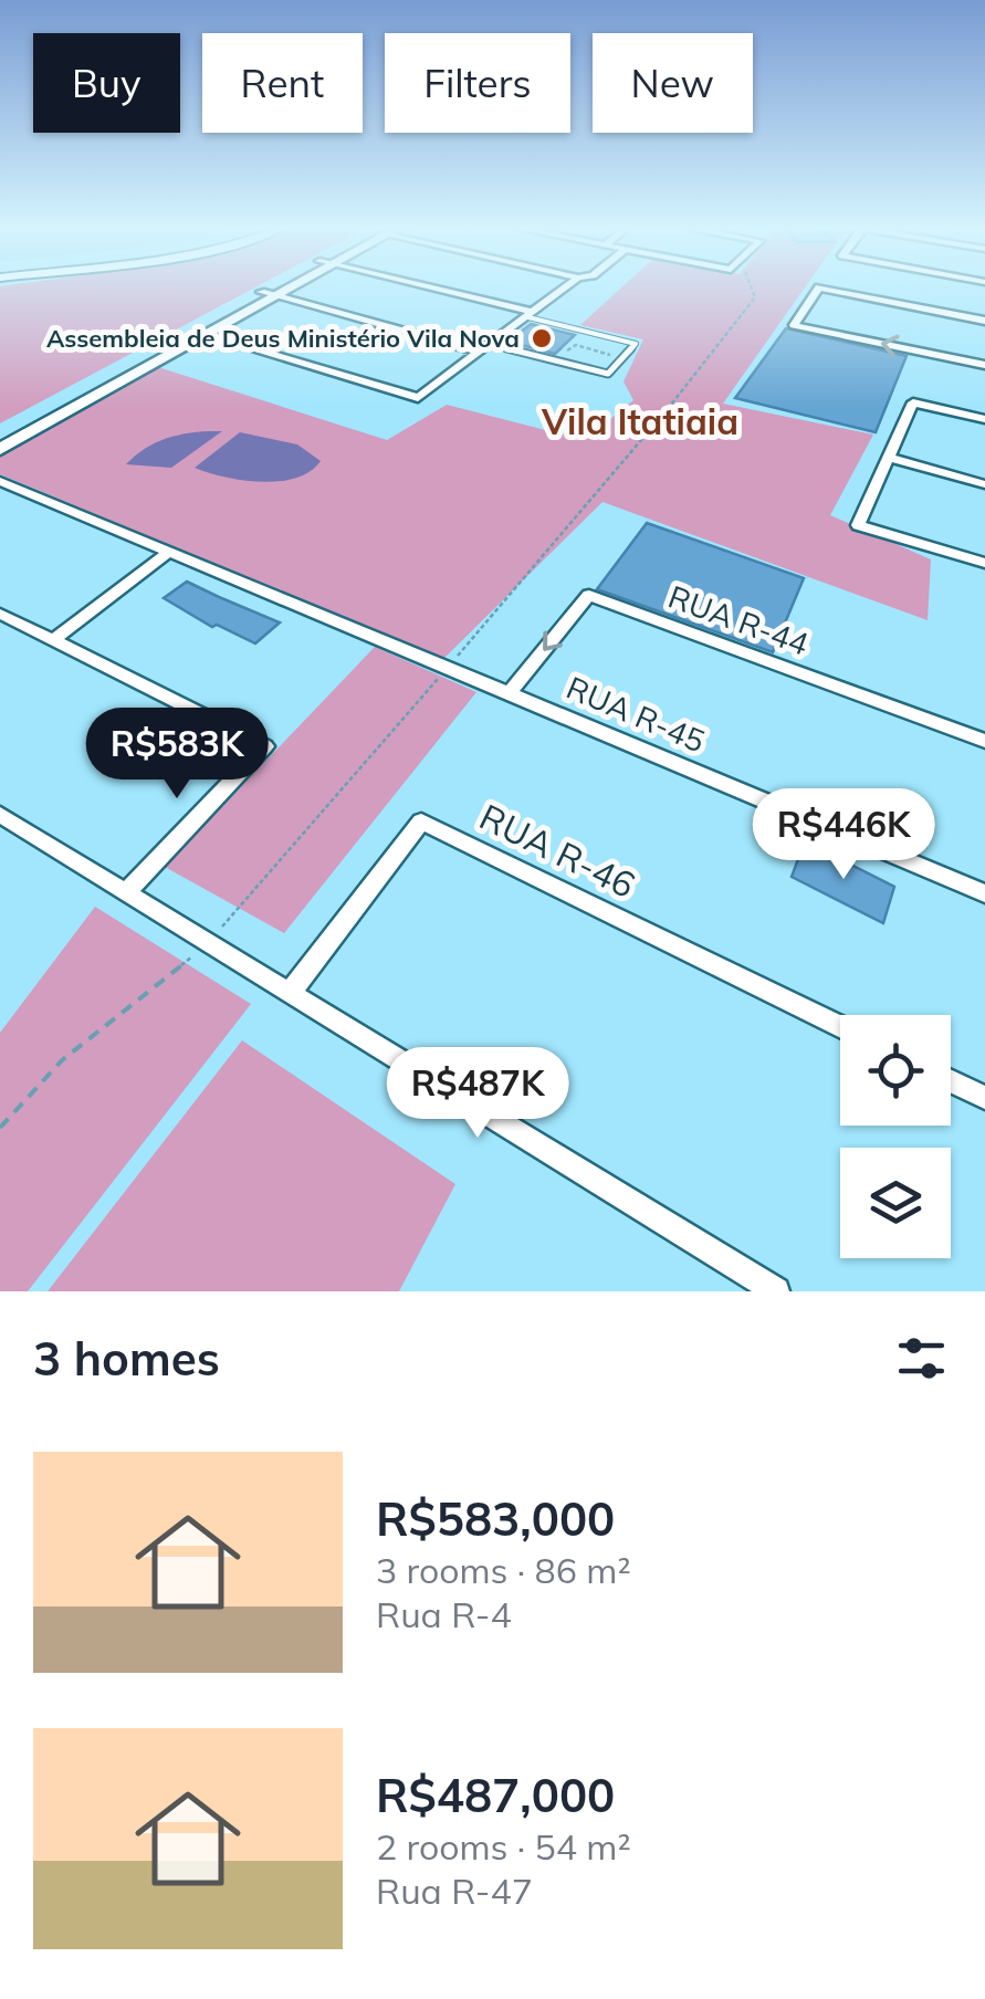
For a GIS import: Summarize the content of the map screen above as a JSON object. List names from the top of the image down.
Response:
{
  "streets": {
    "street": ["RUA R-44", "RUA R-45", "RUA R-46"]
  },
  "crossings": [
    ["RUA R-44", "RUA R-45"]
  ],
  "one_way": ["RUA R-44"],
  "districts": ["Vila Itatiaia"],
  "places": ["Assembleia de Deus Ministério Vila Nova"],
  "page": {
    "chip": [
      "Buy",
      "Rent",
      "Filters",
      "New"
    ],
    "price": ["R$583K", "R$446K", "R$487K"],
    "heading": "3 homes",
    "list": [
      {
        "name": "R$583,000",
        "note": "3 rooms · 86 m² · Rua R-4"
      },
      {
        "name": "R$487,000",
        "note": "2 rooms · 54 m² · Rua R-47"
      }
    ]
  }
}
